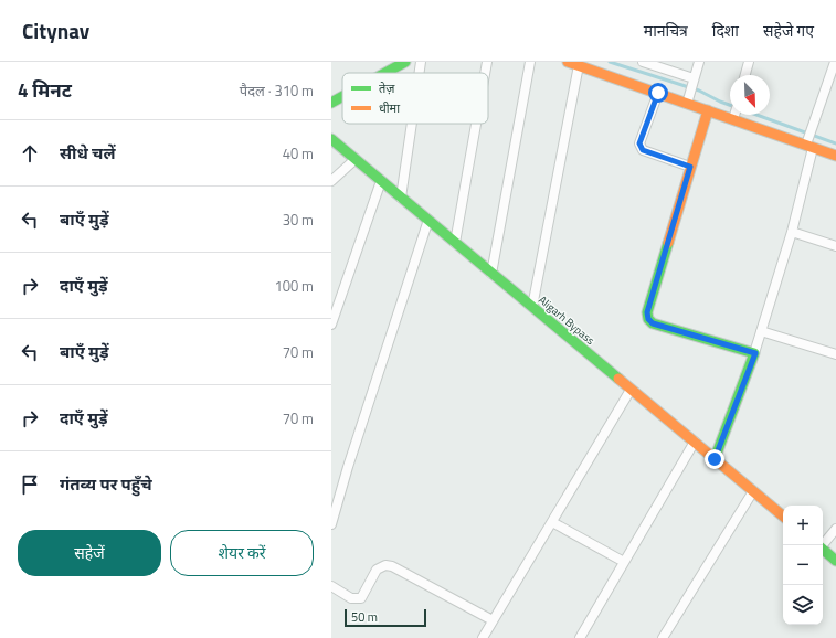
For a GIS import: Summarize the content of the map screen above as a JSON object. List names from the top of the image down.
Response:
{
  "streets": {
    "main road": ["Aligarh Bypass"]
  },
  "legend": ["तेज़", "धीमा"],
  "scale_bar": "50 m",
  "north": "bottom right",
  "page": {
    "header": "Citynav",
    "nav": ["मानचित्र", "दिशा", "सहेजे गए"],
    "heading": ["4 मिनट", "पैदल · 310 m"],
    "list": [
      ["सीधे चलें", "40 m"],
      ["बाएँ मुड़ें", "30 m"],
      ["दाएँ मुड़ें", "100 m"],
      ["बाएँ मुड़ें", "70 m"],
      ["दाएँ मुड़ें", "70 m"],
      "गंतव्य पर पहुँचे"
    ],
    "map_buttons": ["+", "−"],
    "buttons": ["सहेजें", "शेयर करें"],
    "scale": "50 m"
  }
}
